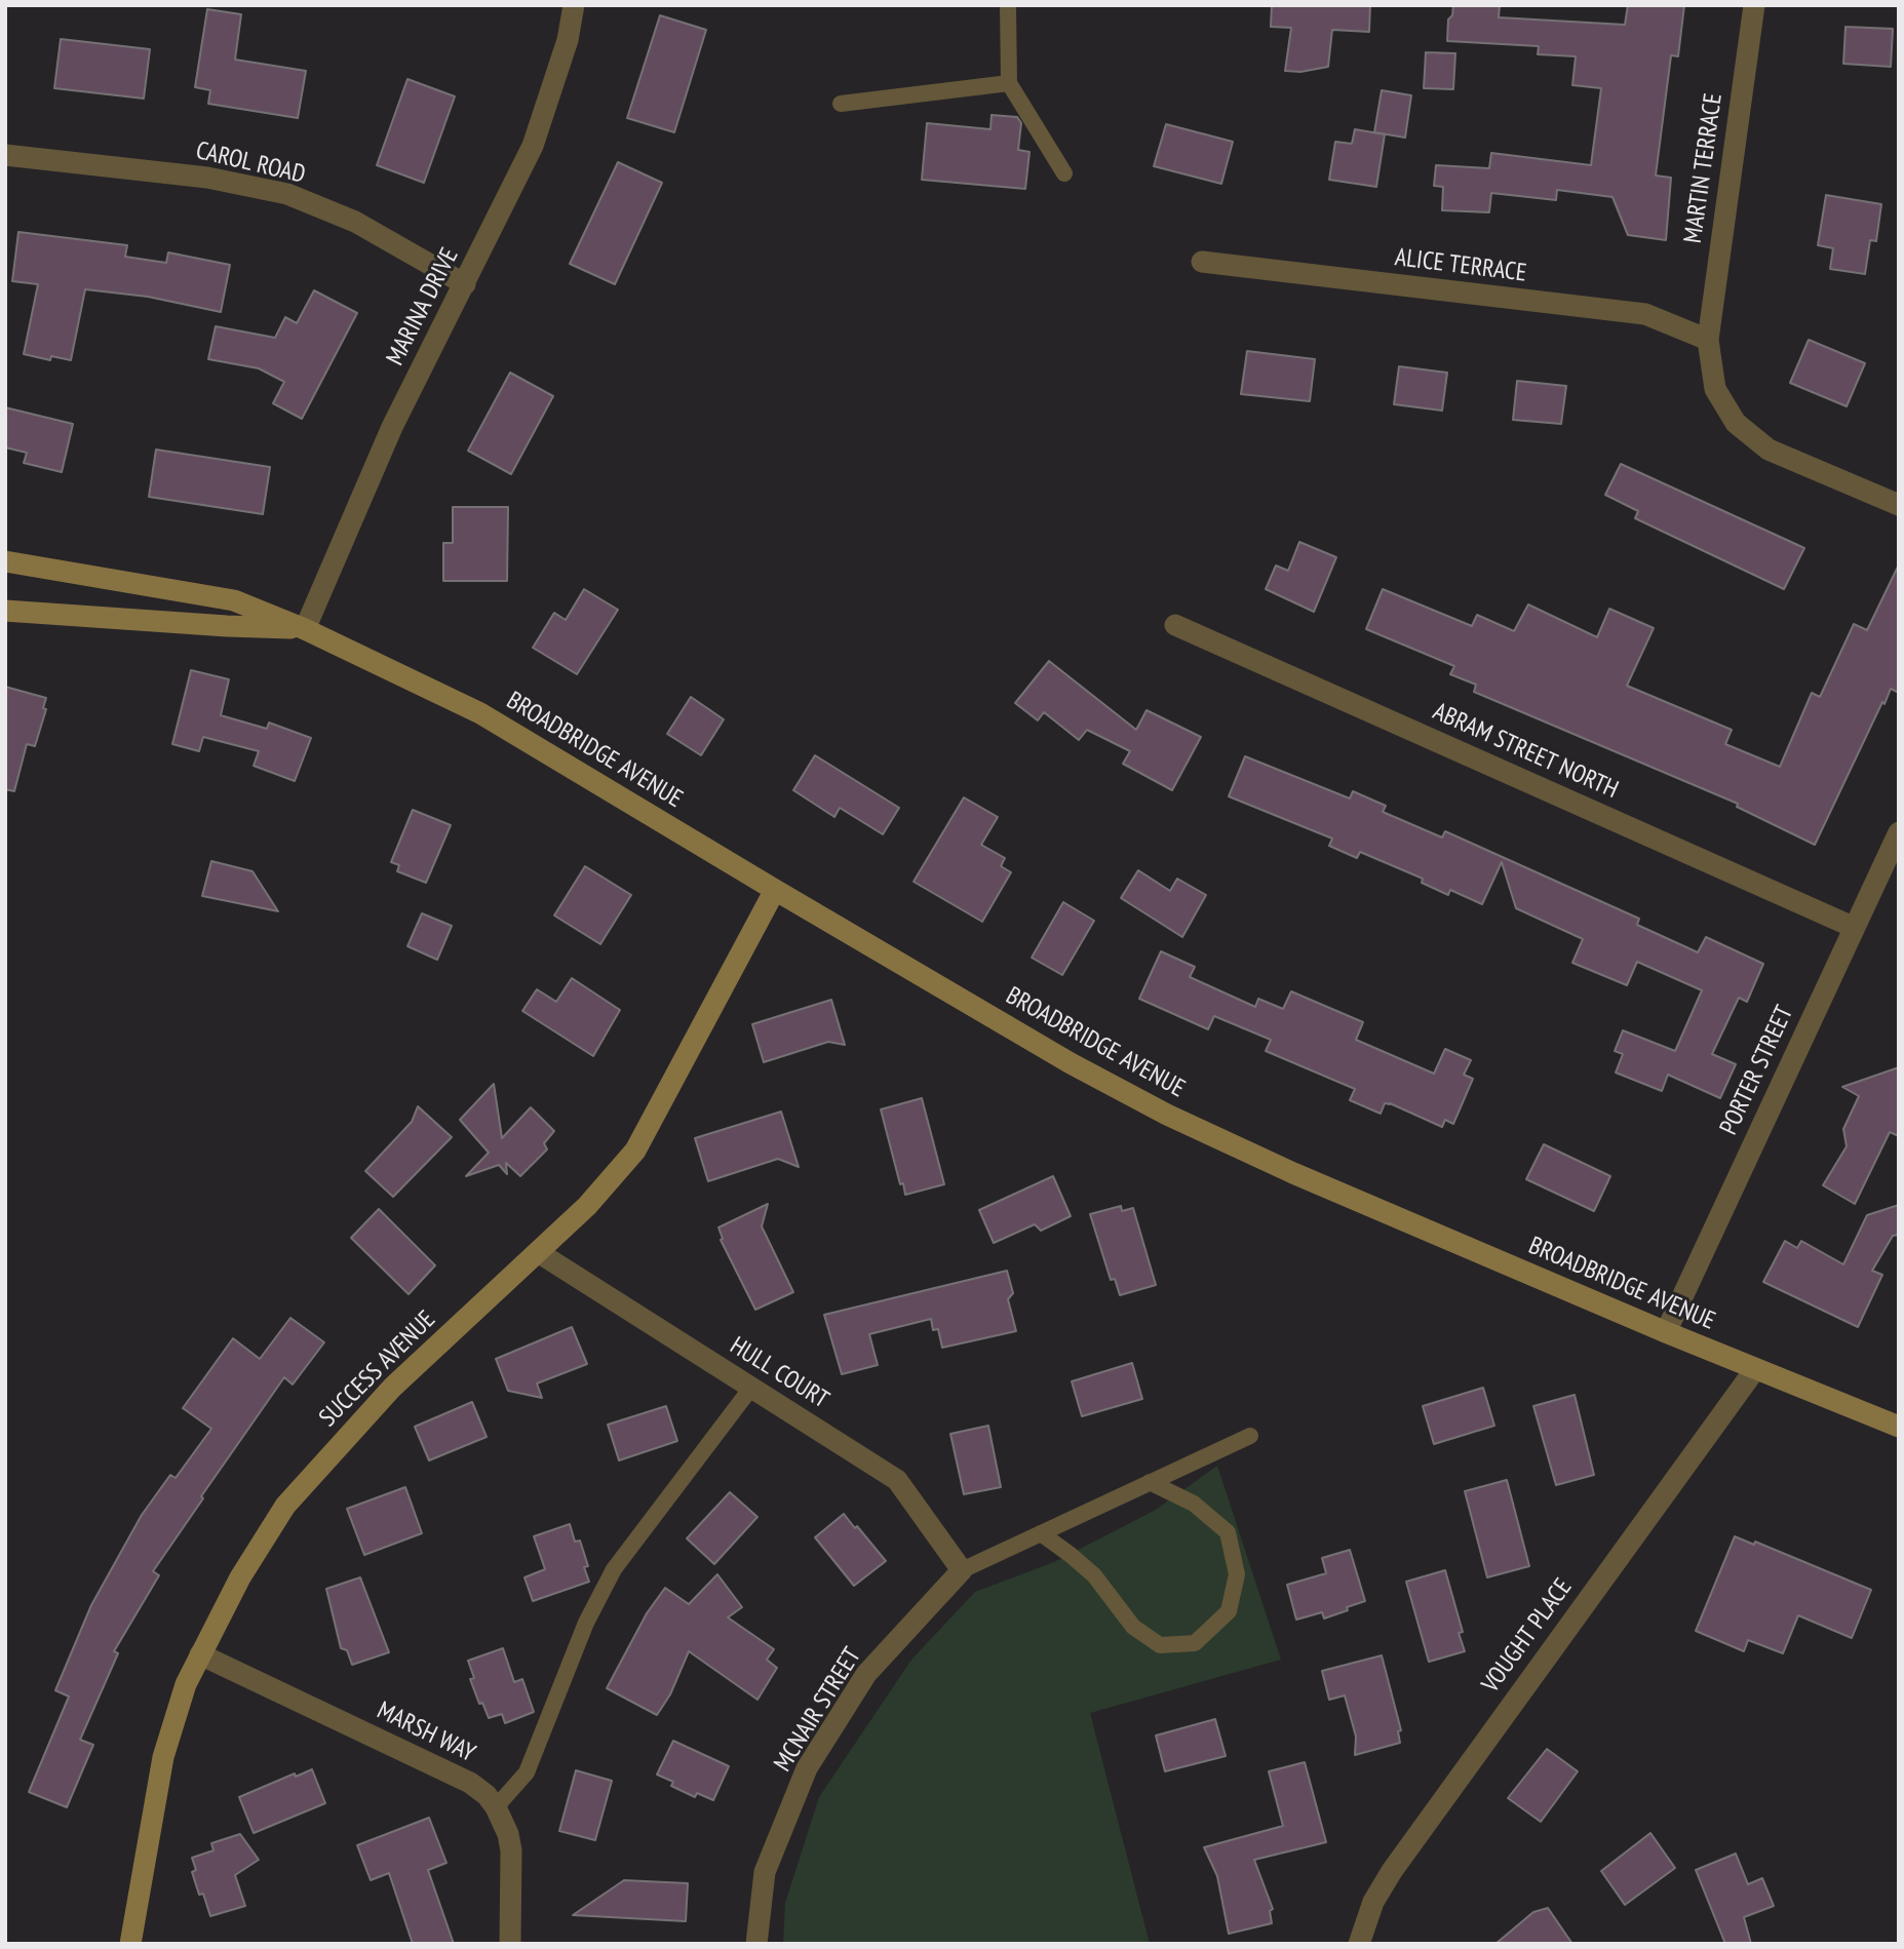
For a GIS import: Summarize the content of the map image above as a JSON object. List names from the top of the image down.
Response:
{
  "streets": {
    "main road": ["BROADBRIDGE AVENUE", "SUCCESS AVENUE"],
    "street": [
      "CAROL ROAD",
      "MARTIN TERRACE",
      "ALICE TERRACE",
      "MARINA DRIVE",
      "ABRAM STREET NORTH",
      "PORTER STREET",
      "HULL COURT",
      "VOUGHT PLACE",
      "MCNAIR STREET",
      "MARSH WAY"
    ]
  },
  "crossings": [
    ["CAROL ROAD", "MARINA DRIVE"],
    ["MARTIN TERRACE", "ALICE TERRACE"],
    ["MARINA DRIVE", "BROADBRIDGE AVENUE"],
    ["BROADBRIDGE AVENUE", "PORTER STREET"],
    ["BROADBRIDGE AVENUE", "SUCCESS AVENUE"],
    ["BROADBRIDGE AVENUE", "VOUGHT PLACE"],
    ["ABRAM STREET NORTH", "PORTER STREET"],
    ["SUCCESS AVENUE", "HULL COURT"],
    ["SUCCESS AVENUE", "MARSH WAY"],
    ["HULL COURT", "MCNAIR STREET"]
  ]
}
